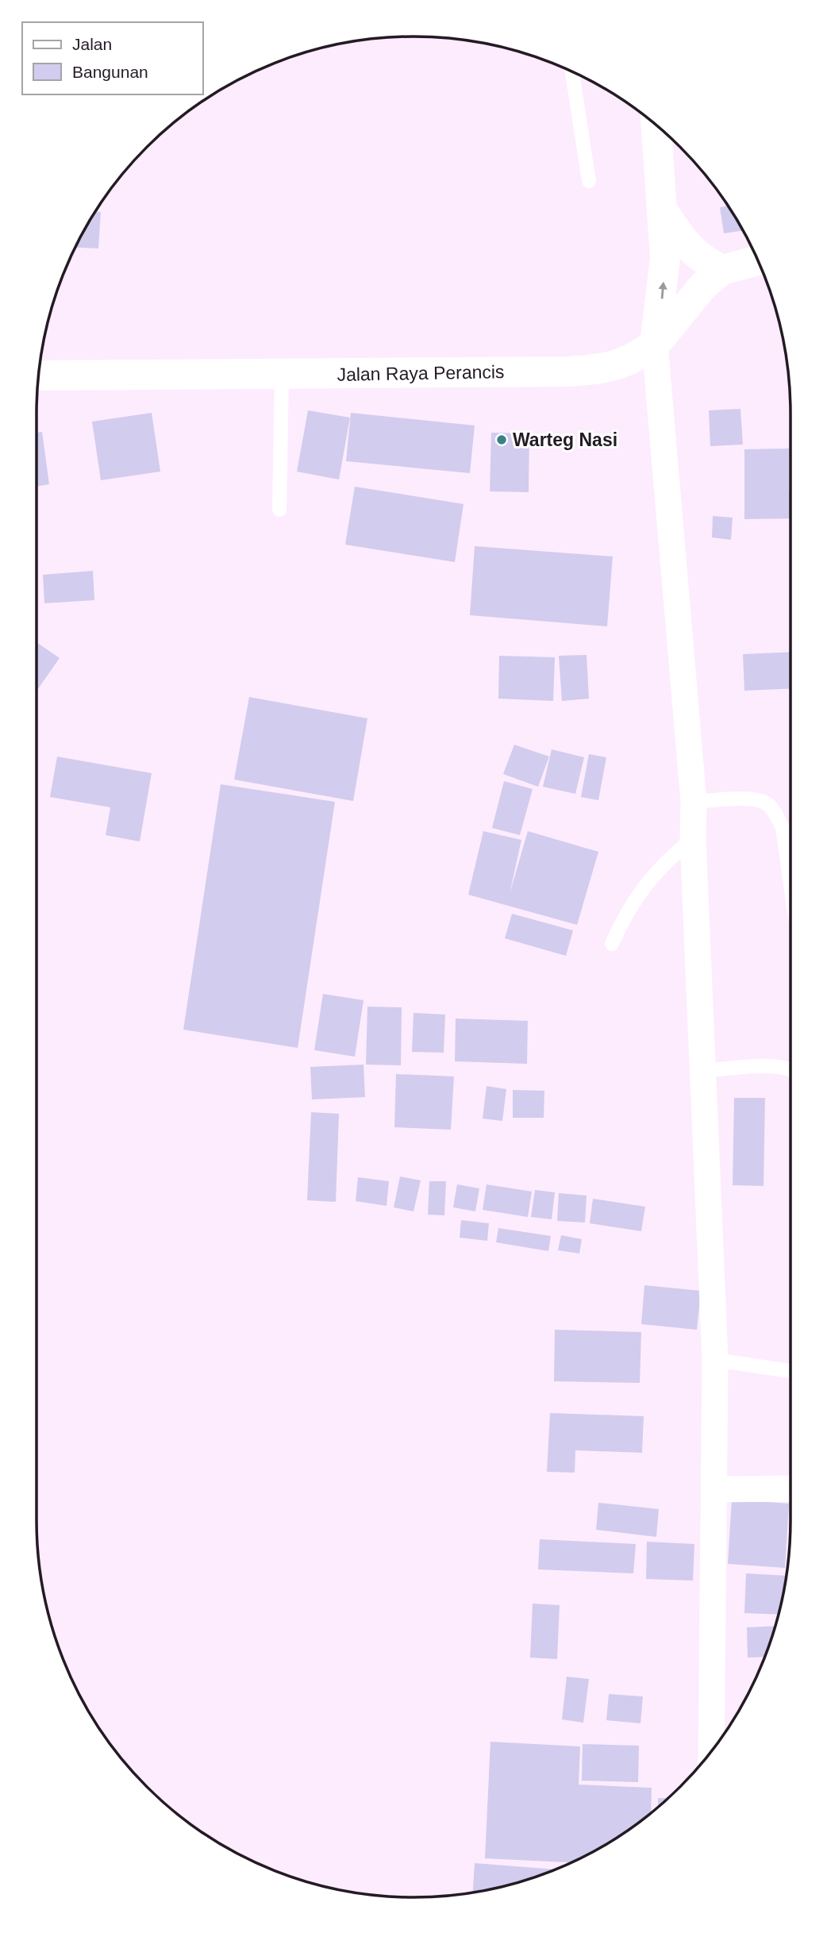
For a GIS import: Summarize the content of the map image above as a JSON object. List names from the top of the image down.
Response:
{
  "streets": {
    "street": ["Jalan Raya Perancis"]
  },
  "places": ["Warteg Nasi"],
  "legend": ["Jalan", "Bangunan"]
}
